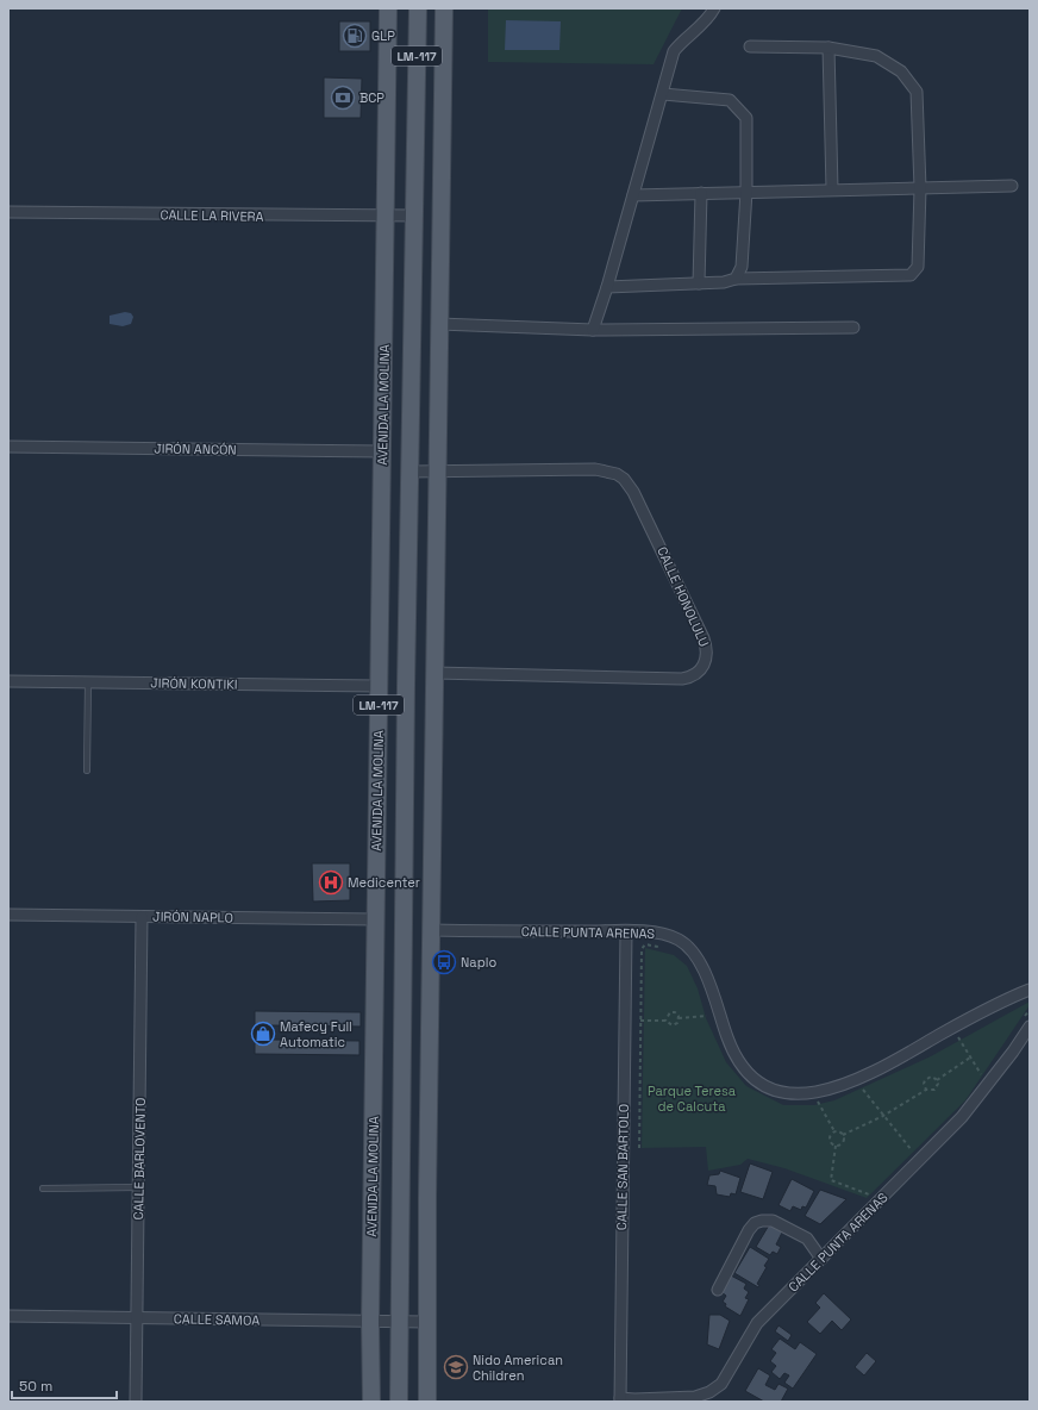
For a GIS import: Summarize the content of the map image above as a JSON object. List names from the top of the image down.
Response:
{
  "streets": {
    "main road": ["LM-117", "AVENIDA LA MOLINA"],
    "street": [
      "CALLE LA RIVERA",
      "JIRÓN ANCÓN",
      "CALLE HONOLULU",
      "JIRÓN KONTIKI",
      "JIRÓN NAPLO",
      "CALLE PUNTA ARENAS",
      "CALLE BARLOVENTO",
      "CALLE SAN BARTOLO",
      "CALLE SAMOA"
    ]
  },
  "crossings": [
    ["LM-117", "CALLE HONOLULU"],
    ["LM-117", "CALLE PUNTA ARENAS"],
    ["LM-117", "CALLE SAMOA"],
    ["CALLE LA RIVERA", "AVENIDA LA MOLINA"],
    ["AVENIDA LA MOLINA", "JIRÓN ANCÓN"],
    ["AVENIDA LA MOLINA", "CALLE HONOLULU"],
    ["AVENIDA LA MOLINA", "JIRÓN KONTIKI"],
    ["AVENIDA LA MOLINA", "JIRÓN NAPLO"],
    ["AVENIDA LA MOLINA", "CALLE SAMOA"],
    ["JIRÓN NAPLO", "CALLE BARLOVENTO"],
    ["CALLE PUNTA ARENAS", "CALLE SAN BARTOLO"],
    ["CALLE BARLOVENTO", "CALLE SAMOA"]
  ],
  "parks": ["Parque Teresa de Calcuta"],
  "places": {
    "fuel station": ["GLP"],
    "bank": ["BCP"],
    "hospital": ["Medicenter"],
    "bus stop": ["Naplo"],
    "shop": ["Mafecy Full Automatic"],
    "school or university": ["Nido American Children"]
  },
  "scale_bar": "50 m"
}
